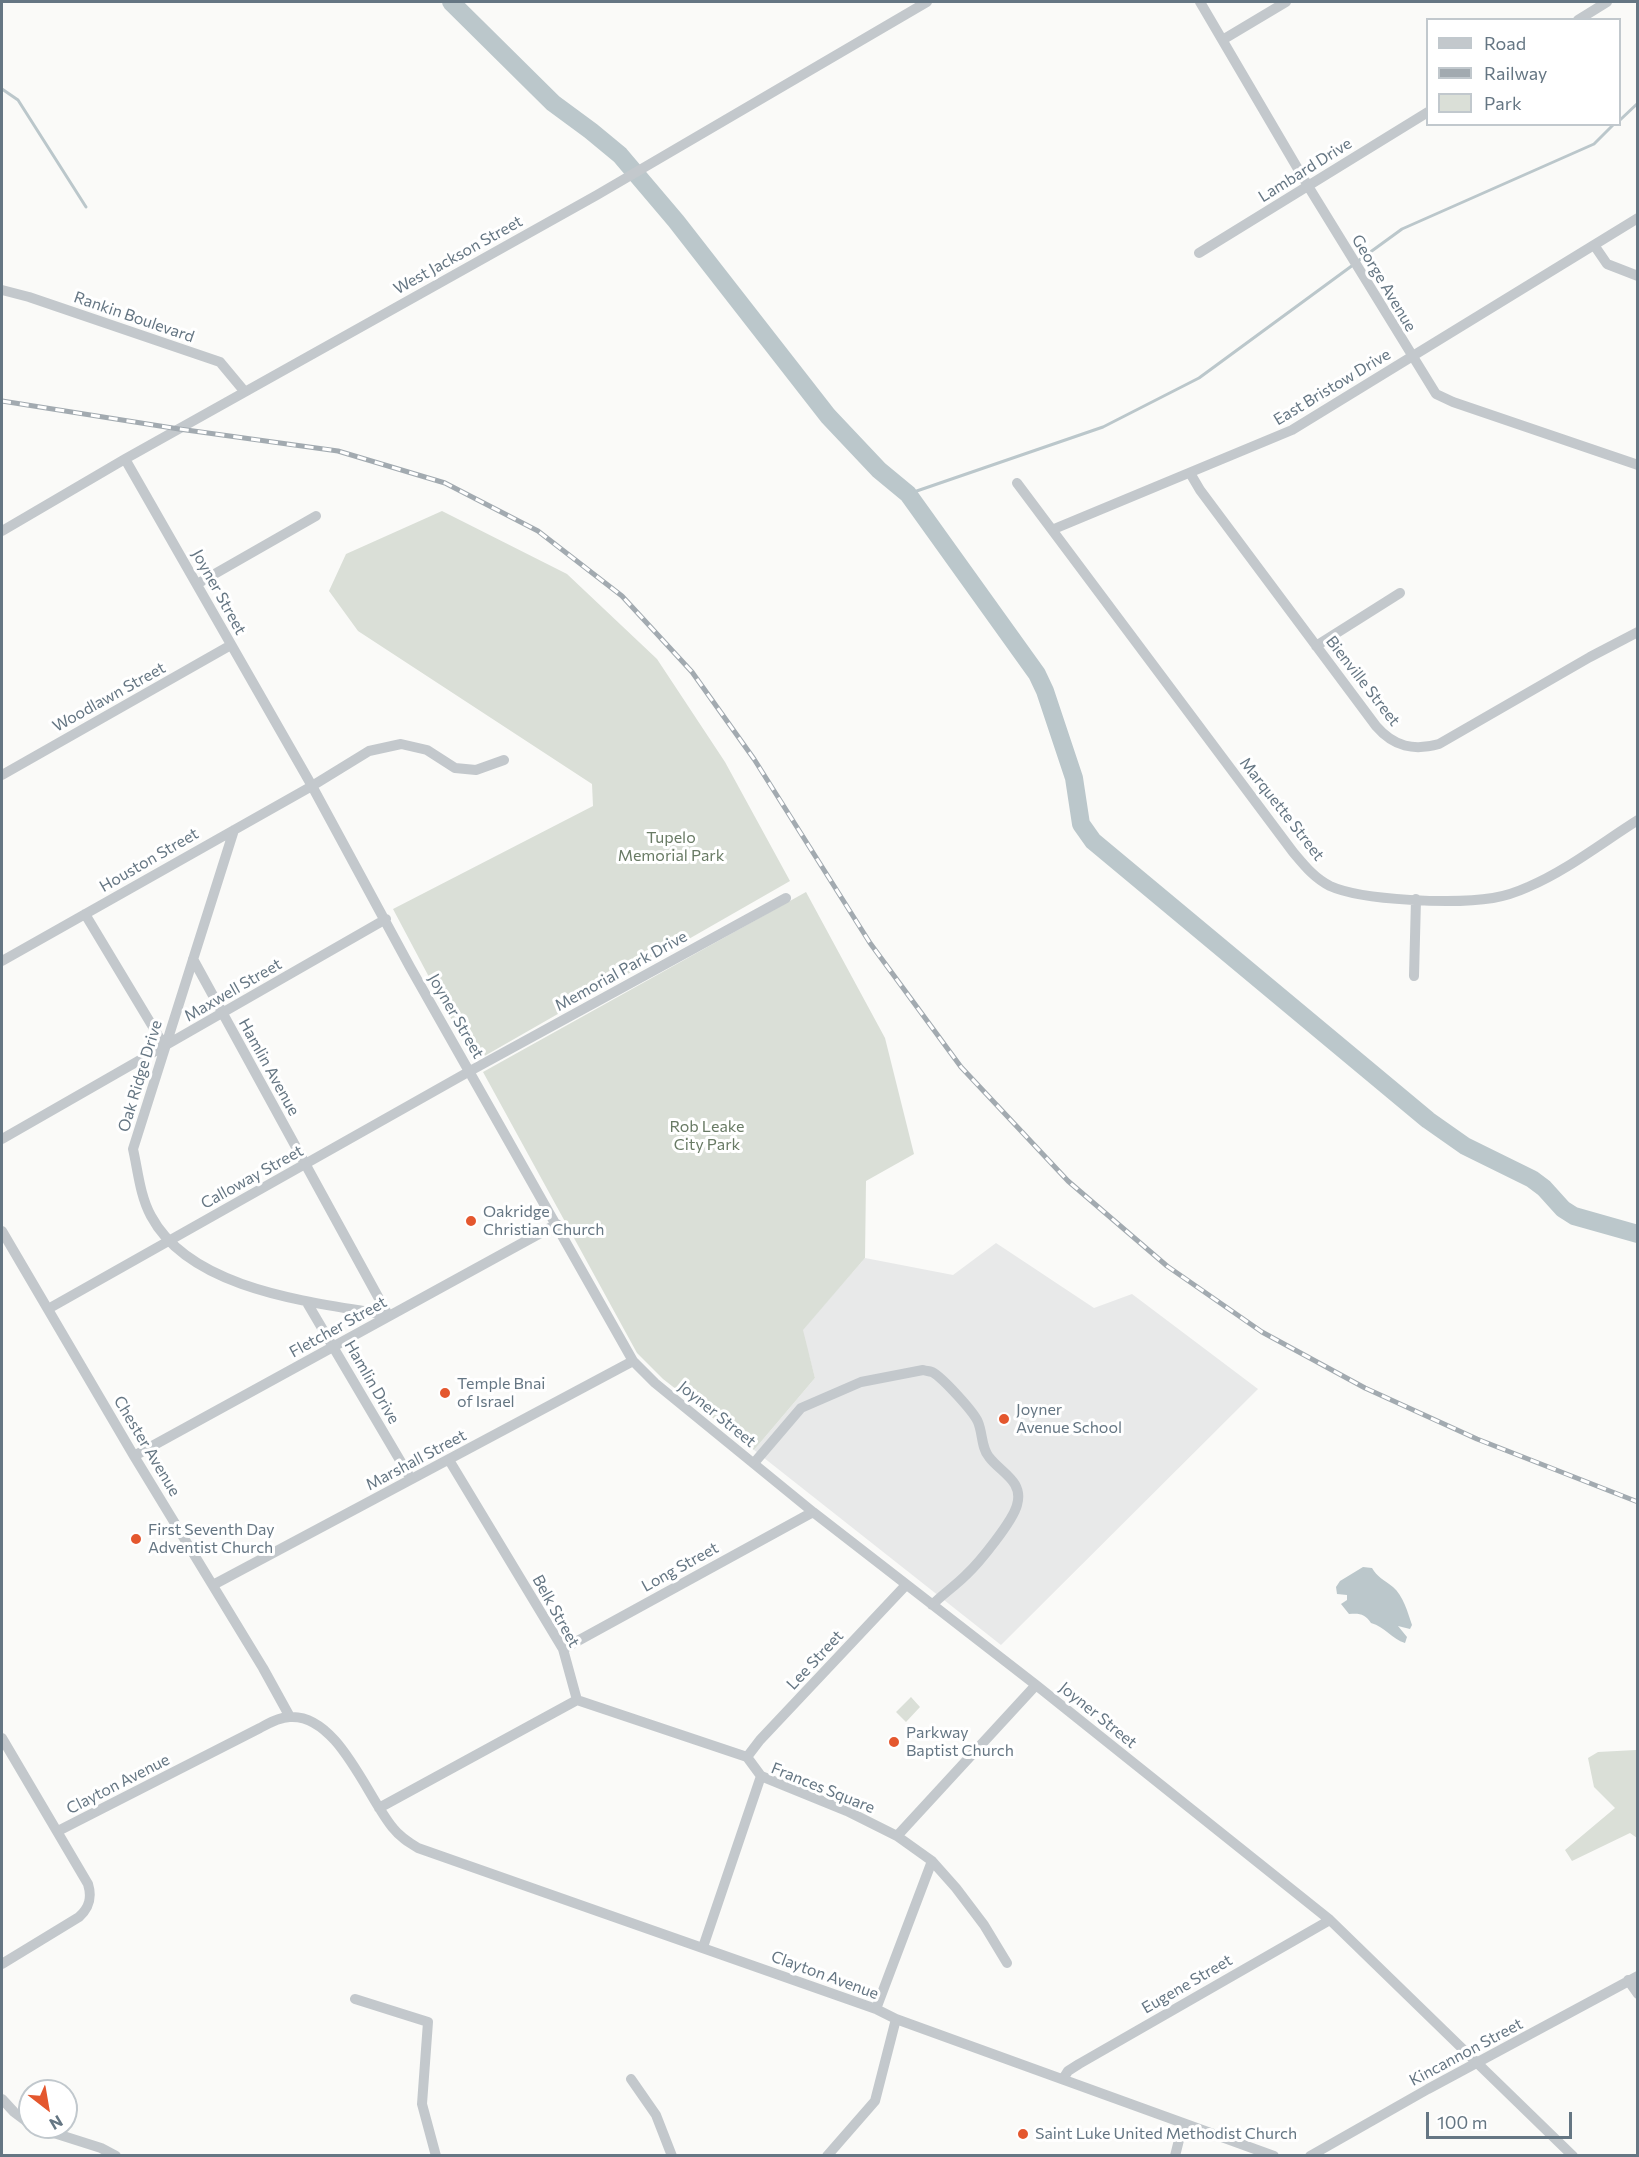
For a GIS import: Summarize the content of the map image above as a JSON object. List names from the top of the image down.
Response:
{
  "streets": {
    "street": [
      "Lambard Drive",
      "West Jackson Street",
      "George Avenue",
      "Rankin Boulevard",
      "East Bristow Drive",
      "Joyner Street",
      "Bienville Street",
      "Woodlawn Street",
      "Marquette Street",
      "Houston Street",
      "Memorial Park Drive",
      "Maxwell Street",
      "Hamlin Avenue",
      "Oak Ridge Drive",
      "Calloway Street",
      "Fletcher Street",
      "Hamlin Drive",
      "Chester Avenue",
      "Marshall Street",
      "Long Street",
      "Belk Street",
      "Lee Street",
      "Clayton Avenue",
      "Frances Square",
      "Eugene Street",
      "Kincannon Street"
    ]
  },
  "crossings": [
    ["Lambard Drive", "George Avenue"],
    ["West Jackson Street", "Rankin Boulevard"],
    ["West Jackson Street", "Joyner Street"],
    ["George Avenue", "East Bristow Drive"],
    ["East Bristow Drive", "Bienville Street"],
    ["East Bristow Drive", "Marquette Street"],
    ["Joyner Street", "Woodlawn Street"],
    ["Joyner Street", "Houston Street"],
    ["Joyner Street", "Memorial Park Drive"],
    ["Joyner Street", "Maxwell Street"],
    ["Joyner Street", "Calloway Street"],
    ["Joyner Street", "Fletcher Street"],
    ["Joyner Street", "Marshall Street"],
    ["Joyner Street", "Long Street"],
    ["Joyner Street", "Lee Street"],
    ["Joyner Street", "Eugene Street"],
    ["Joyner Street", "Kincannon Street"],
    ["Houston Street", "Oak Ridge Drive"],
    ["Memorial Park Drive", "Calloway Street"],
    ["Maxwell Street", "Hamlin Avenue"],
    ["Maxwell Street", "Oak Ridge Drive"],
    ["Hamlin Avenue", "Oak Ridge Drive"],
    ["Hamlin Avenue", "Calloway Street"],
    ["Hamlin Avenue", "Fletcher Street"],
    ["Oak Ridge Drive", "Calloway Street"],
    ["Oak Ridge Drive", "Fletcher Street"],
    ["Oak Ridge Drive", "Hamlin Drive"],
    ["Calloway Street", "Chester Avenue"],
    ["Fletcher Street", "Hamlin Drive"],
    ["Fletcher Street", "Chester Avenue"],
    ["Hamlin Drive", "Marshall Street"],
    ["Chester Avenue", "Marshall Street"],
    ["Chester Avenue", "Clayton Avenue"],
    ["Marshall Street", "Belk Street"],
    ["Long Street", "Belk Street"],
    ["Clayton Avenue", "Frances Square"],
    ["Clayton Avenue", "Eugene Street"]
  ],
  "parks": ["Tupelo Memorial Park", "Rob Leake City Park"],
  "places": [
    "Oakridge Christian Church",
    "Temple Bnai of Israel",
    "Joyner Avenue School",
    "First Seventh Day Adventist Church",
    "Parkway Baptist Church",
    "Saint Luke United Methodist Church"
  ],
  "legend": ["Road", "Railway", "Park"],
  "scale_bar": "100 m",
  "north": "bottom right"
}
